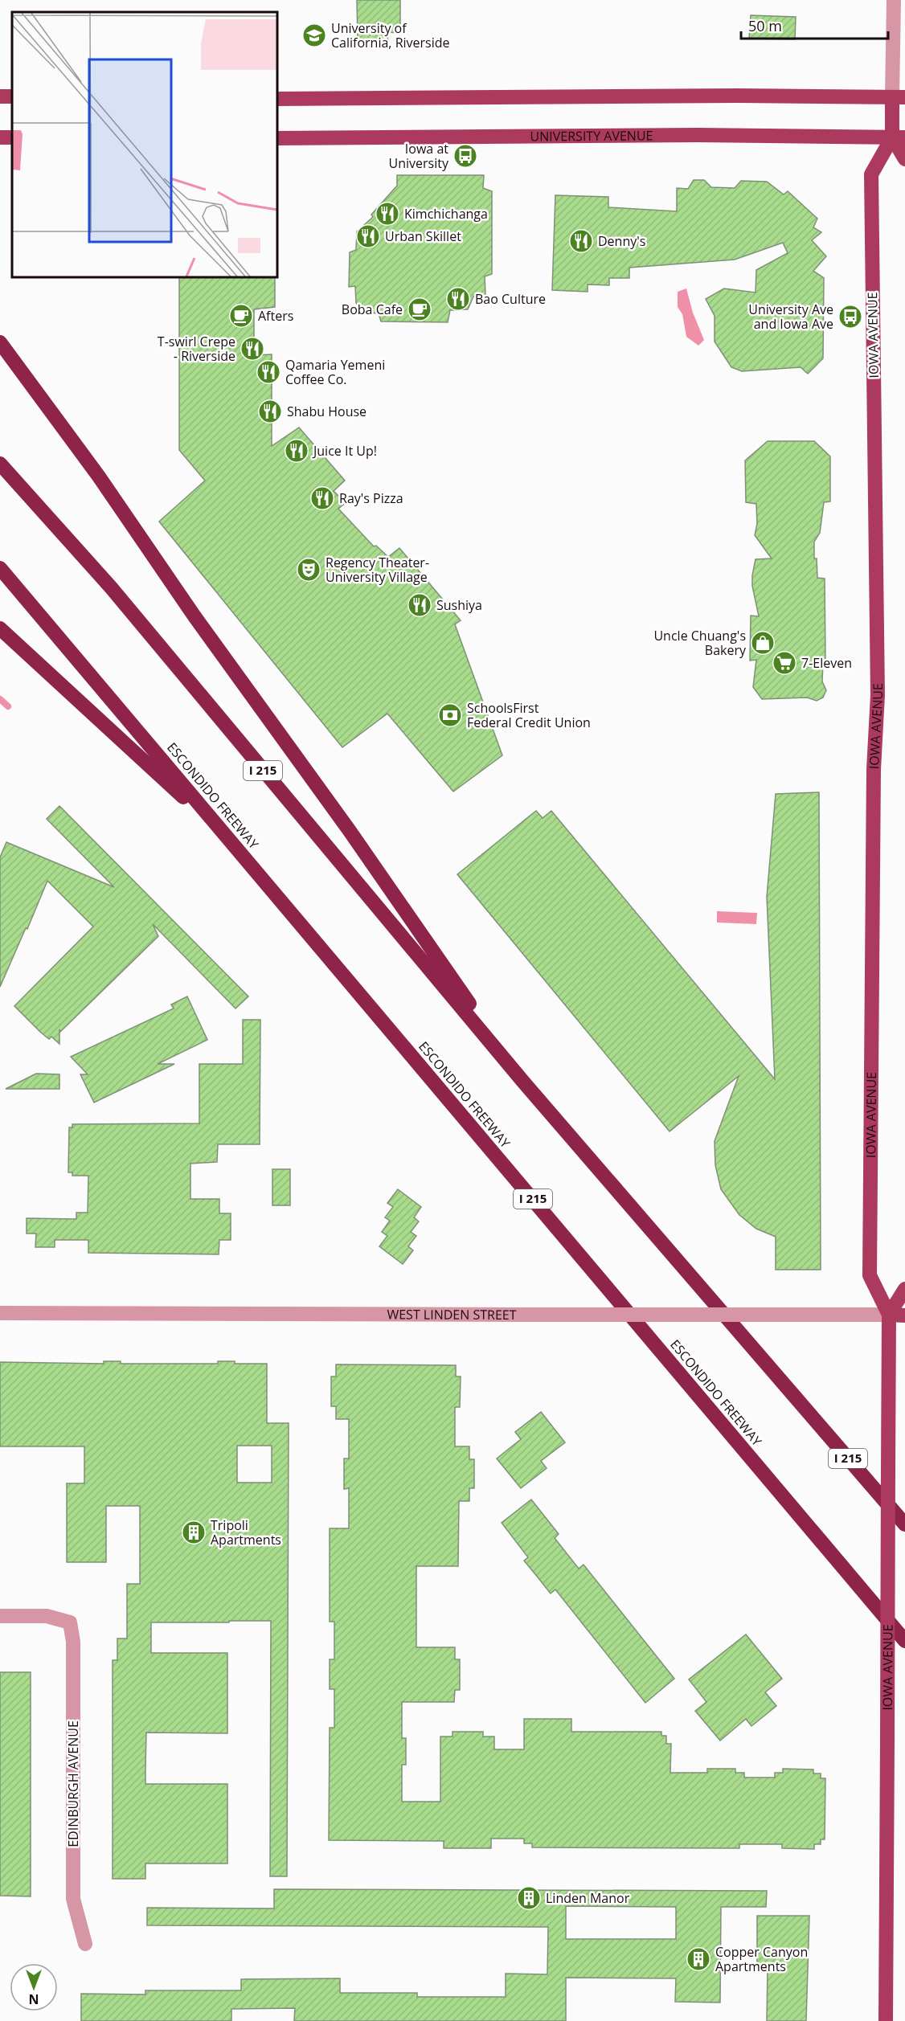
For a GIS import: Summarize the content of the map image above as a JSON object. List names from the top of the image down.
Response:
{
  "streets": {
    "highway": ["I 215", "ESCONDIDO FREEWAY"],
    "main road": ["UNIVERSITY AVENUE", "IOWA AVENUE", "WEST LINDEN STREET"],
    "street": ["EDINBURGH AVENUE"]
  },
  "crossings": [
    ["UNIVERSITY AVENUE", "IOWA AVENUE"],
    ["IOWA AVENUE", "WEST LINDEN STREET"]
  ],
  "places": {
    "school or university": ["University of California, Riverside"],
    "bus stop": ["Iowa at University", "University Ave and Iowa Ave"],
    "restaurant": [
      "Kimchichanga",
      "Urban Skillet",
      "Denny's",
      "Bao Culture",
      "T-swirl Crepe - Riverside",
      "Qamaria Yemeni Coffee Co.",
      "Shabu House",
      "Juice It Up!",
      "Ray's Pizza",
      "Sushiya"
    ],
    "cafe": ["Boba Cafe", "Afters"],
    "theatre": ["Regency Theater- University Village"],
    "shop": ["Uncle Chuang's Bakery"],
    "supermarket": ["7-Eleven"],
    "bank": ["SchoolsFirst Federal Credit Union"],
    "building": ["Tripoli Apartments", "Linden Manor", "Copper Canyon Apartments"]
  },
  "scale_bar": "50 m",
  "north": "bottom"
}
